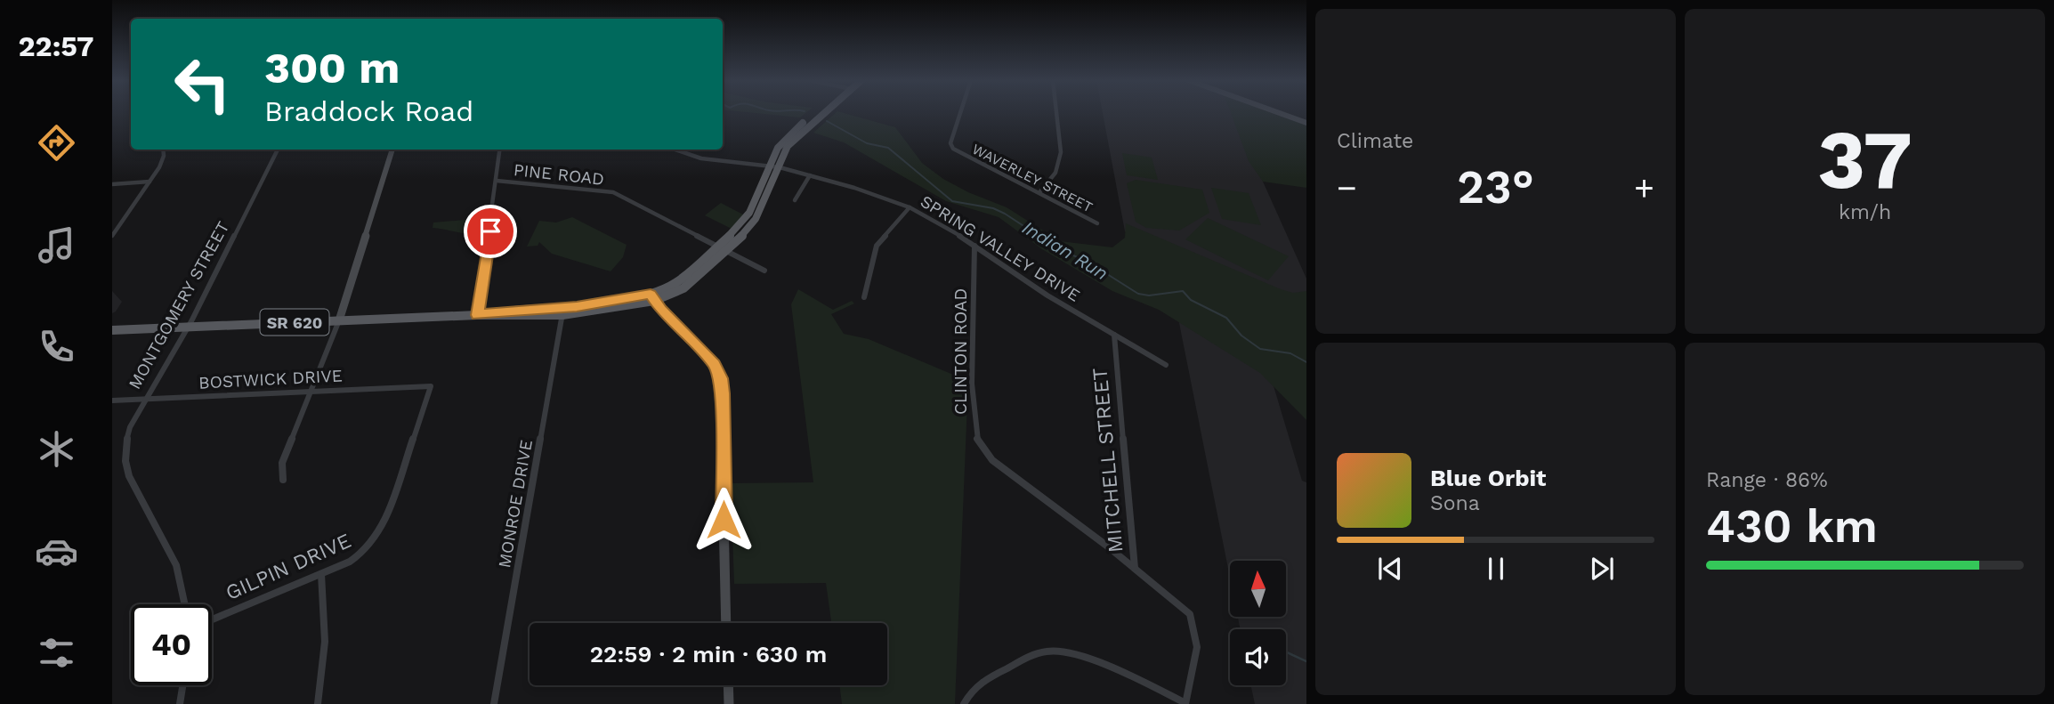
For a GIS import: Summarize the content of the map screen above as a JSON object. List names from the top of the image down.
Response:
{
  "streets": {
    "main road": ["SR 620"],
    "street": [
      "PINE ROAD",
      "WAVERLEY STREET",
      "SPRING VALLEY DRIVE",
      "MONTGOMERY STREET",
      "CLINTON ROAD",
      "BOSTWICK DRIVE",
      "MITCHELL STREET",
      "MONROE DRIVE",
      "GILPIN DRIVE"
    ]
  },
  "crossings": [
    ["PINE ROAD", "SR 620"],
    ["SPRING VALLEY DRIVE", "SR 620"],
    ["SPRING VALLEY DRIVE", "CLINTON ROAD"],
    ["SPRING VALLEY DRIVE", "MITCHELL STREET"],
    ["MONTGOMERY STREET", "SR 620"],
    ["MONTGOMERY STREET", "BOSTWICK DRIVE"],
    ["SR 620", "MONROE DRIVE"],
    ["CLINTON ROAD", "MITCHELL STREET"],
    ["BOSTWICK DRIVE", "GILPIN DRIVE"]
  ],
  "water": ["Indian Run"],
  "north": "top",
  "page": {
    "tabs": "22:57",
    "tile": [
      "Climate",
      ["37", "km/h"],
      ["Range · 86%", "430 km"]
    ],
    "turn": ["300 m", "Braddock Road"],
    "heat": ["−", "23°", "+"],
    "song": ["Blue Orbit", "Sona"],
    "limit": "40",
    "trip": "22:59 · 2 min · 630 m"
  }
}
